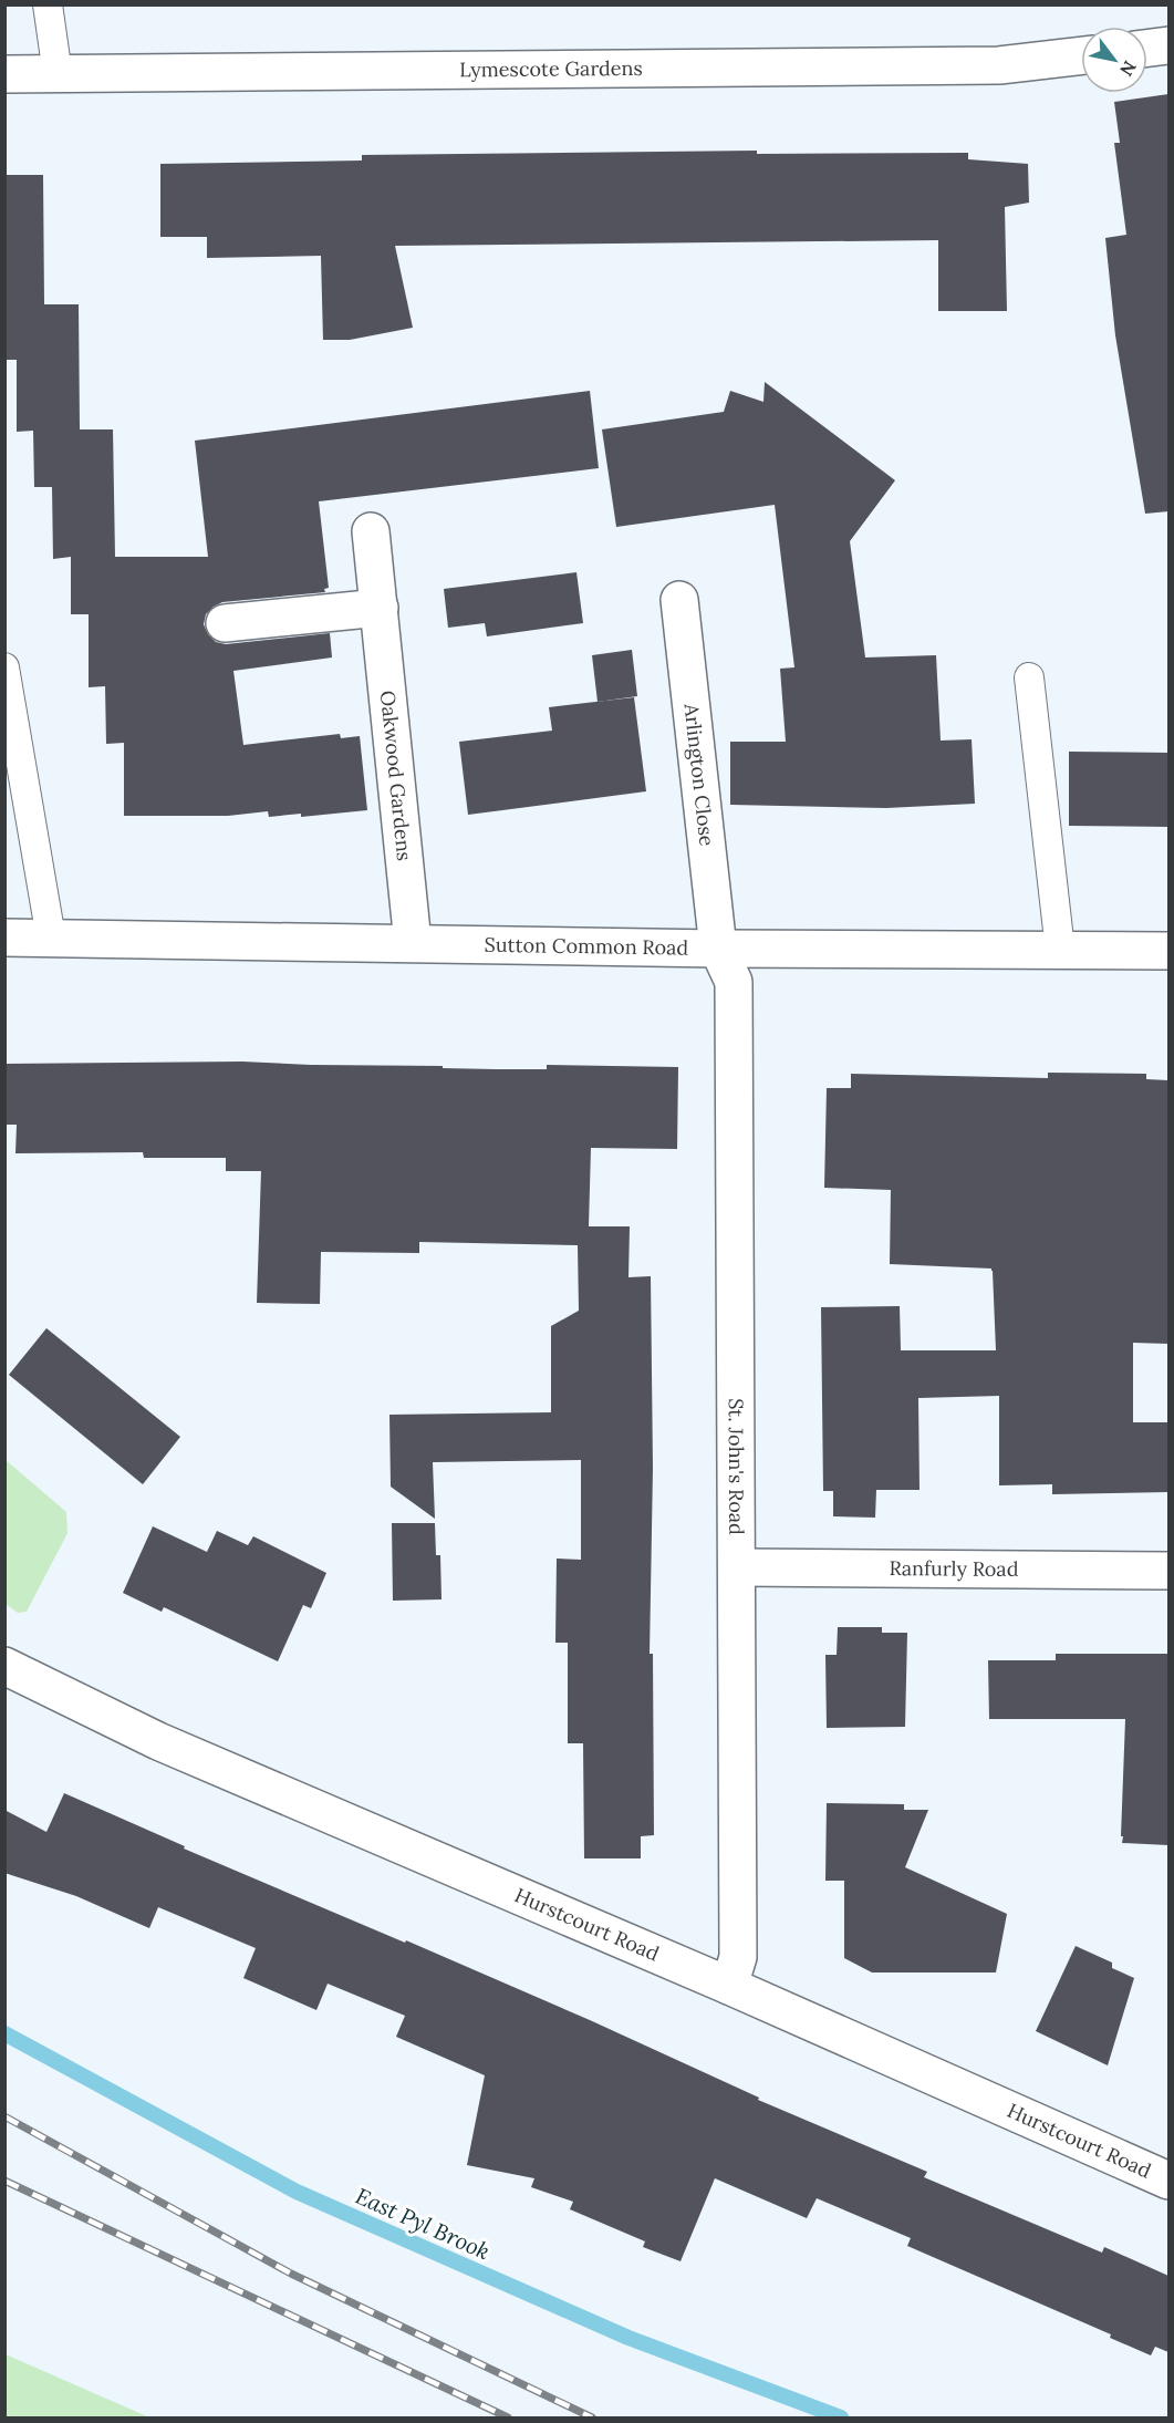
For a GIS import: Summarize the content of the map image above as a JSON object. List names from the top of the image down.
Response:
{
  "streets": {
    "street": [
      "Lymescote Gardens",
      "Oakwood Gardens",
      "Arlington Close",
      "Sutton Common Road",
      "St. John's Road",
      "Ranfurly Road",
      "Hurstcourt Road"
    ]
  },
  "crossings": [
    ["Oakwood Gardens", "Sutton Common Road"],
    ["Arlington Close", "Sutton Common Road"],
    ["Arlington Close", "St. John's Road"],
    ["Sutton Common Road", "St. John's Road"],
    ["St. John's Road", "Ranfurly Road"],
    ["St. John's Road", "Hurstcourt Road"]
  ],
  "water": ["East Pyl Brook"],
  "north": "bottom right"
}
